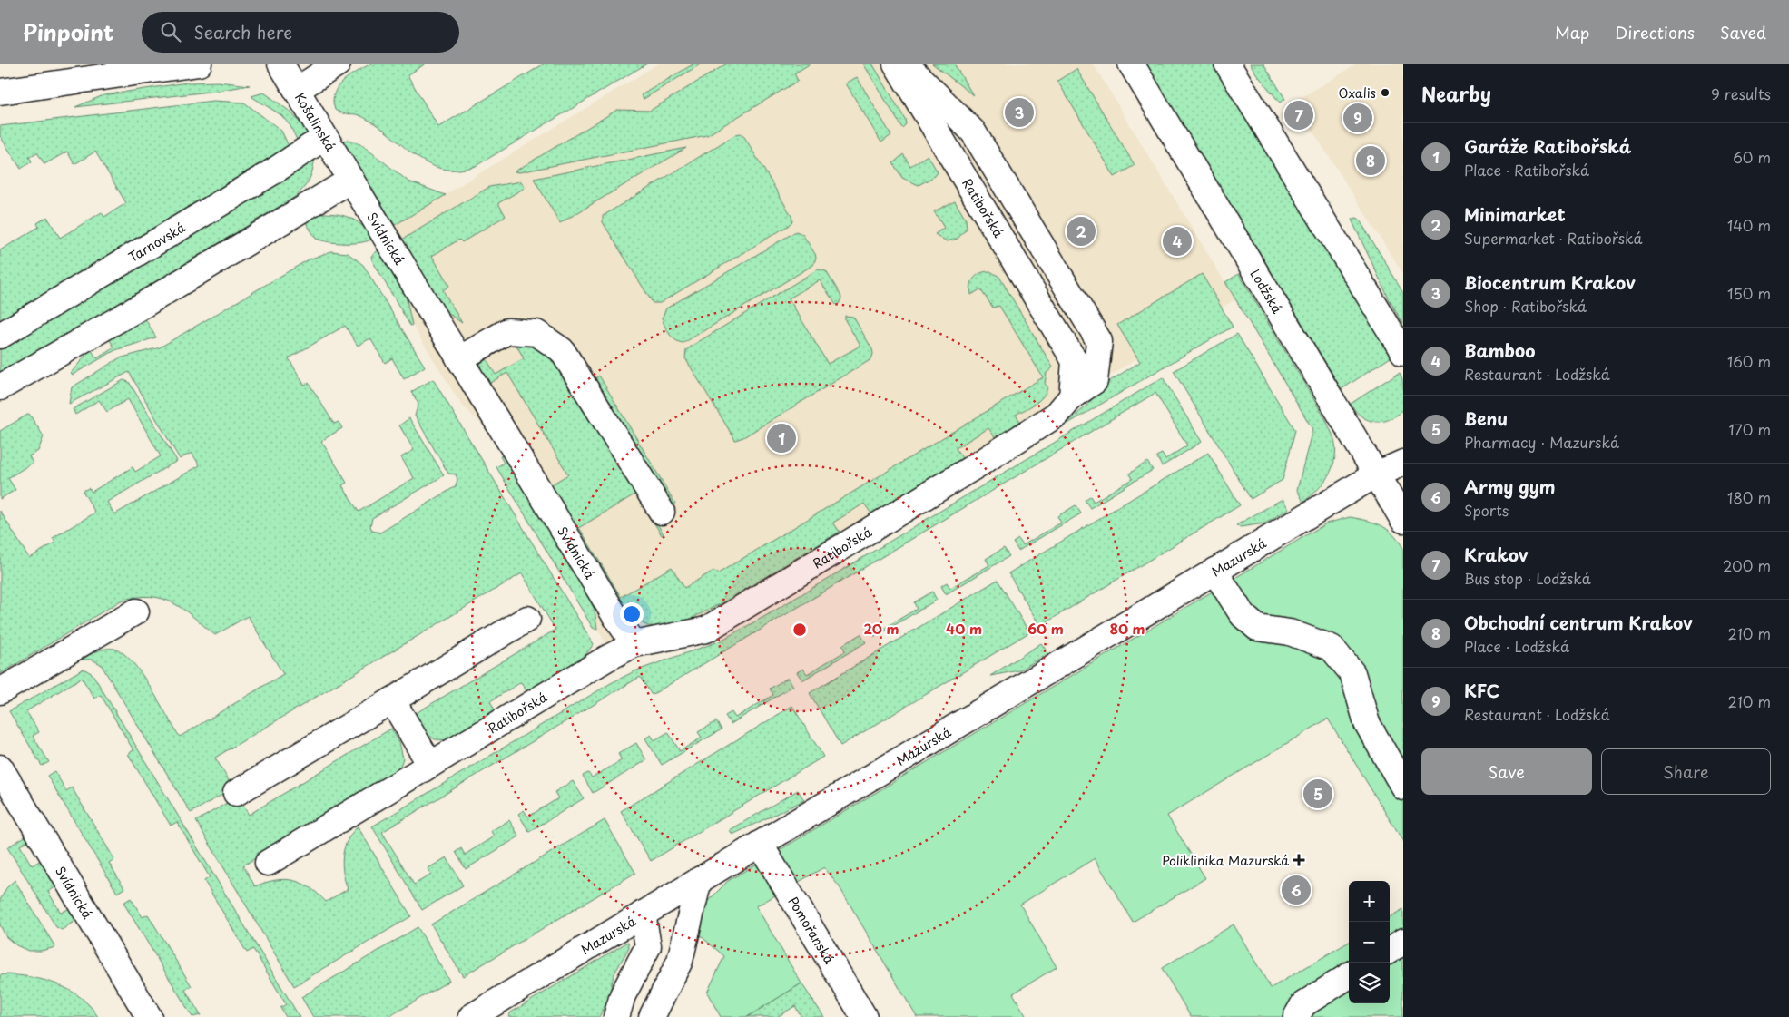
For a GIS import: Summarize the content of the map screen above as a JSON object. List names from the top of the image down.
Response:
{
  "streets": {
    "street": [
      "Košalinská",
      "Ratibořská",
      "Svídnická",
      "Tarnovská",
      "Lodžská",
      "Mazurská",
      "Pomořanská"
    ]
  },
  "crossings": [
    ["Košalinská", "Svídnická"],
    ["Ratibořská", "Svídnická"],
    ["Lodžská", "Mazurská"],
    ["Mazurská", "Pomořanská"]
  ],
  "places": {
    "other": ["Oxalis"],
    "health": ["Poliklinika Mazurská"]
  },
  "page": {
    "header": "Pinpoint",
    "search": "Search here",
    "nav": ["Map", "Directions", "Saved"],
    "heading": ["Nearby", "9 results"],
    "pins": [
      "3",
      "7",
      "9",
      "8",
      "2",
      "4",
      "1",
      "5",
      "6"
    ],
    "list": [
      {
        "mark": "1",
        "name": "Garáže Ratibořská",
        "note": "Place · Ratibořská",
        "value": "60 m"
      },
      {
        "mark": "2",
        "name": "Minimarket",
        "note": "Supermarket · Ratibořská",
        "value": "140 m"
      },
      {
        "mark": "3",
        "name": "Biocentrum Krakov",
        "note": "Shop · Ratibořská",
        "value": "150 m"
      },
      {
        "mark": "4",
        "name": "Bamboo",
        "note": "Restaurant · Lodžská",
        "value": "160 m"
      },
      {
        "mark": "5",
        "name": "Benu",
        "note": "Pharmacy · Mazurská",
        "value": "170 m"
      },
      {
        "mark": "6",
        "name": "Army gym",
        "note": "Sports",
        "value": "180 m"
      },
      {
        "mark": "7",
        "name": "Krakov",
        "note": "Bus stop · Lodžská",
        "value": "200 m"
      },
      {
        "mark": "8",
        "name": "Obchodní centrum Krakov",
        "note": "Place · Lodžská",
        "value": "210 m"
      },
      {
        "mark": "9",
        "name": "KFC",
        "note": "Restaurant · Lodžská",
        "value": "210 m"
      }
    ],
    "buttons": ["Save", "Share"],
    "map_buttons": ["+", "−"]
  },
  "rings": [
    "20 m",
    "40 m",
    "60 m",
    "80 m"
  ]
}
